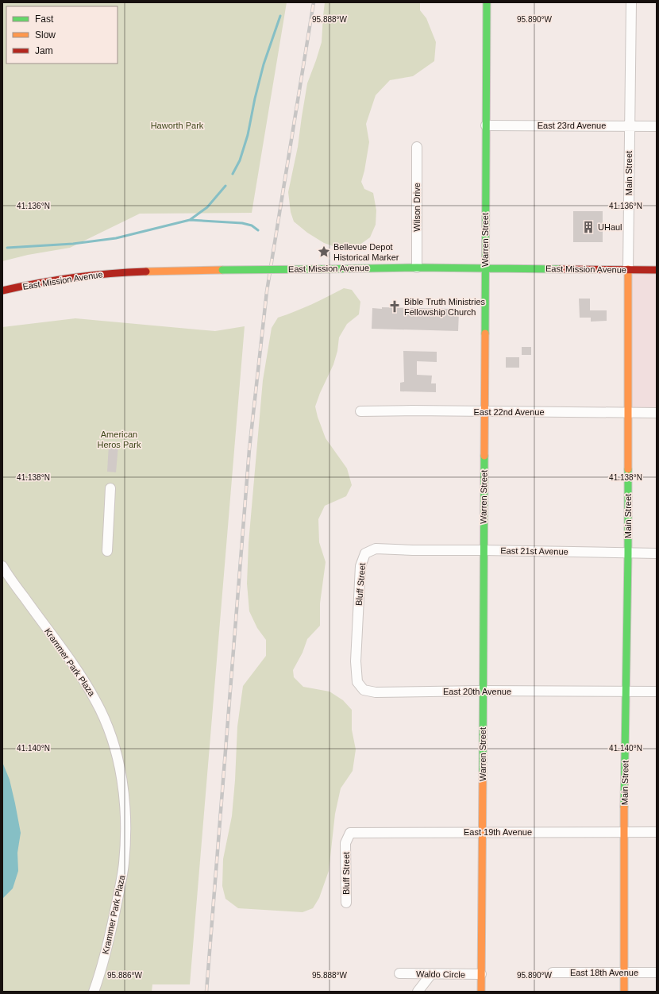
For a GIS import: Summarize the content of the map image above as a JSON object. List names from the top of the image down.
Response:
{
  "streets": {
    "street": [
      "East 23rd Avenue",
      "Main Street",
      "Wilson Drive",
      "Warren Street",
      "East Mission Avenue",
      "East 22nd Avenue",
      "East 21st Avenue",
      "Bluff Street",
      "Krammer Park Plaza",
      "East 20th Avenue",
      "East 19th Avenue",
      "East 18th Avenue",
      "Waldo Circle"
    ]
  },
  "crossings": [
    ["East 23rd Avenue", "Main Street"],
    ["East 23rd Avenue", "Warren Street"],
    ["Main Street", "East Mission Avenue"],
    ["Main Street", "East 22nd Avenue"],
    ["Main Street", "East 21st Avenue"],
    ["Main Street", "East 20th Avenue"],
    ["Main Street", "East 19th Avenue"],
    ["Main Street", "East 18th Avenue"],
    ["Wilson Drive", "East Mission Avenue"],
    ["Warren Street", "East Mission Avenue"],
    ["Warren Street", "East 22nd Avenue"],
    ["Warren Street", "East 21st Avenue"],
    ["Warren Street", "East 20th Avenue"],
    ["Warren Street", "East 19th Avenue"],
    ["Warren Street", "Waldo Circle"],
    ["East 21st Avenue", "Bluff Street"],
    ["Bluff Street", "East 20th Avenue"],
    ["Bluff Street", "East 19th Avenue"]
  ],
  "parks": ["Haworth Park", "American Heros Park"],
  "places": {
    "building": ["UHaul"],
    "place": ["Bellevue Depot Historical Marker"],
    "church": ["Bible Truth Ministries Fellowship Church"]
  },
  "legend": ["Fast", "Slow", "Jam"],
  "coordinates": [
    "95.888°W",
    "95.890°W",
    "41.136°N",
    "41.138°N",
    "41.140°N",
    "95.886°W"
  ]
}
